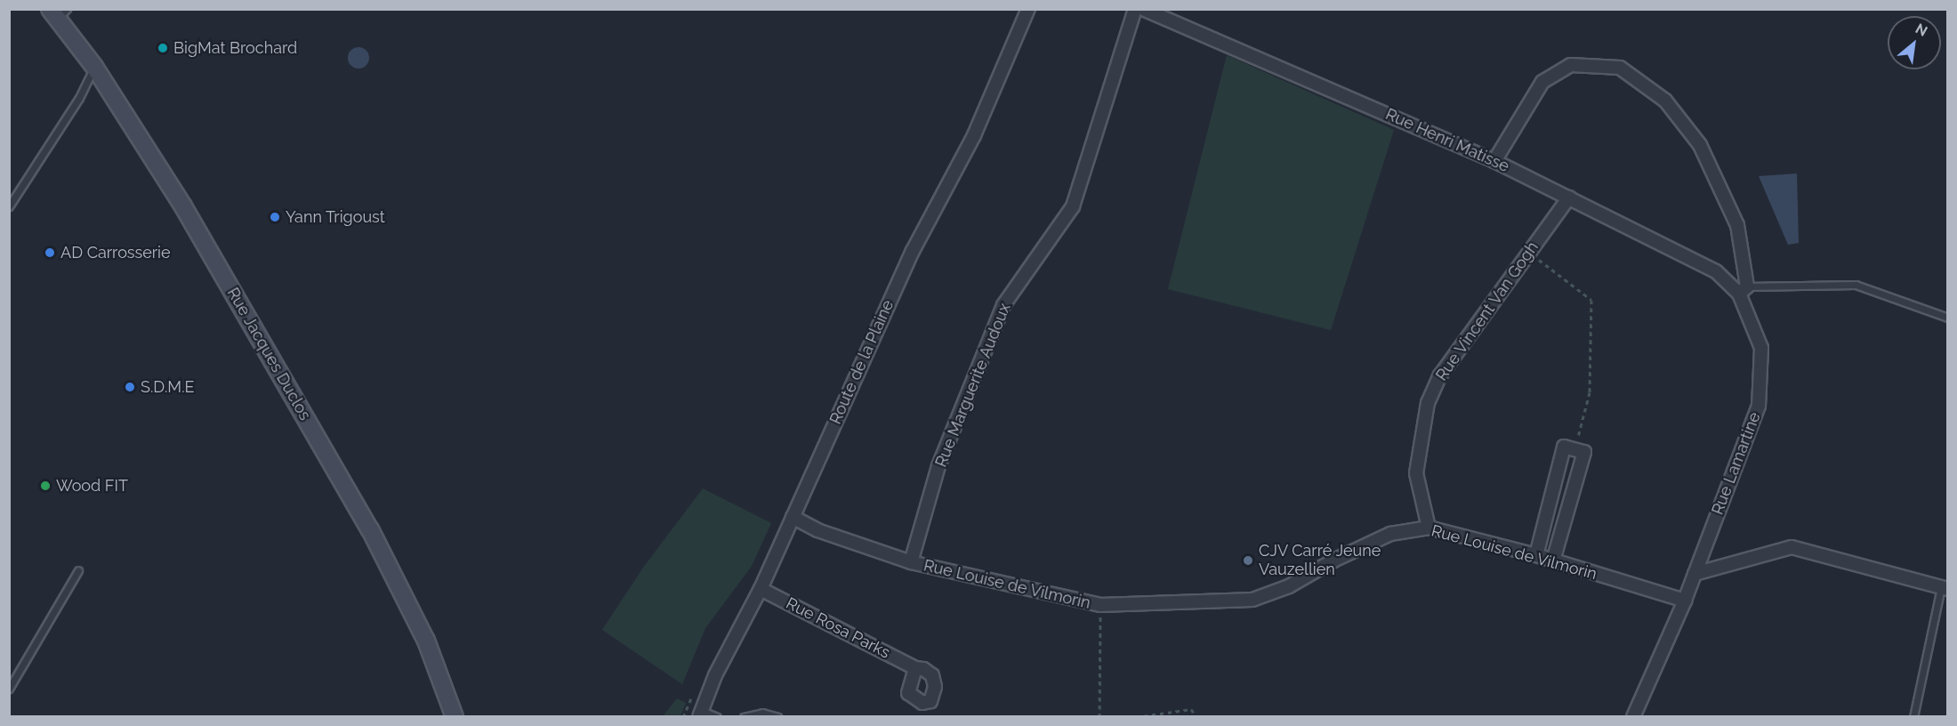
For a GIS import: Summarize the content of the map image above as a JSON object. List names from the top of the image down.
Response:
{
  "streets": {
    "street": [
      "Rue Henri Matisse",
      "Rue Vincent Van Gogh",
      "Rue Jacques Duclos",
      "Route de la Plaine",
      "Rue Marguerite Audoux",
      "Rue Lamartine",
      "Rue Louise de Vilmorin",
      "Rue Rosa Parks"
    ]
  },
  "crossings": [
    ["Rue Henri Matisse", "Rue Vincent Van Gogh"],
    ["Rue Henri Matisse", "Rue Lamartine"],
    ["Rue Vincent Van Gogh", "Rue Louise de Vilmorin"],
    ["Route de la Plaine", "Rue Louise de Vilmorin"],
    ["Route de la Plaine", "Rue Rosa Parks"],
    ["Rue Marguerite Audoux", "Rue Louise de Vilmorin"],
    ["Rue Lamartine", "Rue Louise de Vilmorin"]
  ],
  "places": [
    "BigMat Brochard",
    "Yann Trigoust",
    "AD Carrosserie",
    "S.D.M.E",
    "Wood FIT",
    "CJV Carré Jeune Vauzellien"
  ],
  "north": "top right"
}
